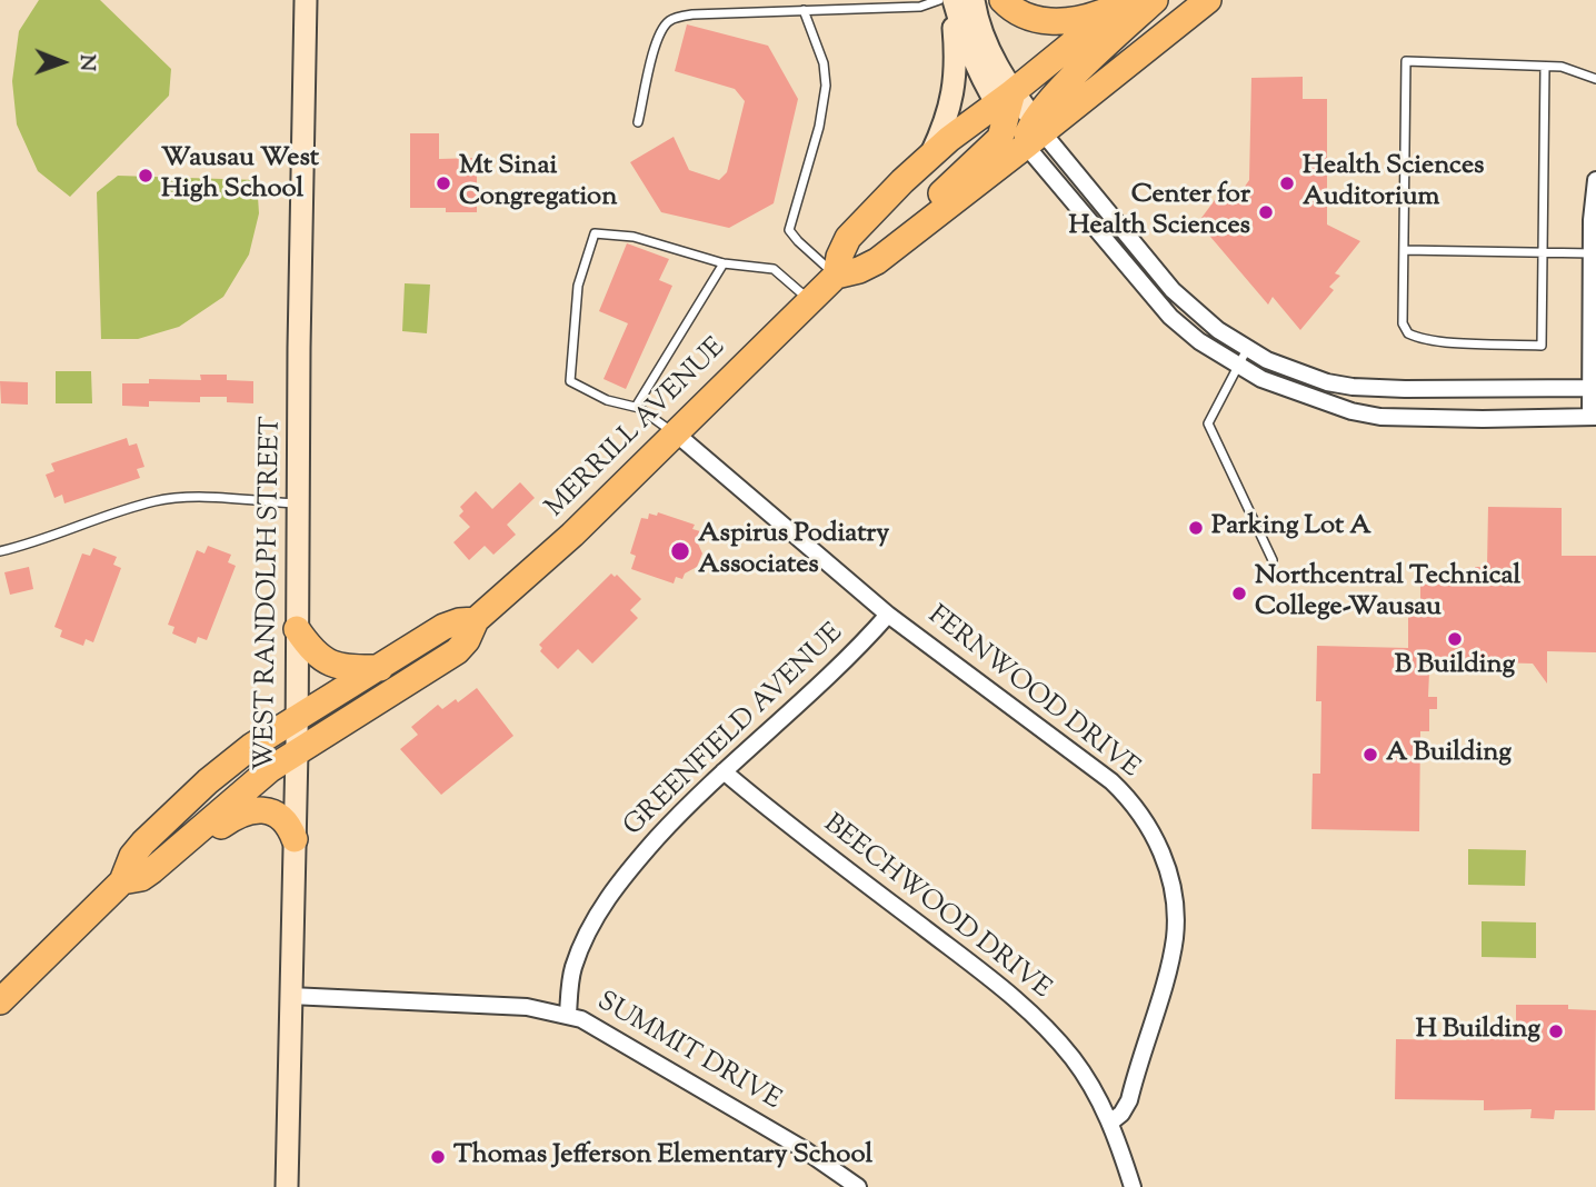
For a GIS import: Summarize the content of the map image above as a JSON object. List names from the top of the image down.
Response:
{
  "streets": {
    "main road": ["MERRILL AVENUE"],
    "street": [
      "WEST RANDOLPH STREET",
      "FERNWOOD DRIVE",
      "GREENFIELD AVENUE",
      "BEECHWOOD DRIVE",
      "SUMMIT DRIVE"
    ]
  },
  "crossings": [
    ["MERRILL AVENUE", "WEST RANDOLPH STREET"],
    ["MERRILL AVENUE", "FERNWOOD DRIVE"],
    ["WEST RANDOLPH STREET", "SUMMIT DRIVE"],
    ["FERNWOOD DRIVE", "GREENFIELD AVENUE"],
    ["FERNWOOD DRIVE", "BEECHWOOD DRIVE"],
    ["GREENFIELD AVENUE", "BEECHWOOD DRIVE"],
    ["GREENFIELD AVENUE", "SUMMIT DRIVE"]
  ],
  "places": [
    "Wausau West High School",
    "Mt Sinai Congregation",
    "Health Sciences Auditorium",
    "Center for Health Sciences",
    "Parking Lot A",
    "Aspirus Podiatry Associates",
    "Northcentral Technical College-Wausau",
    "B Building",
    "A Building",
    "H Building",
    "Thomas Jefferson Elementary School"
  ],
  "north": "right"
}
